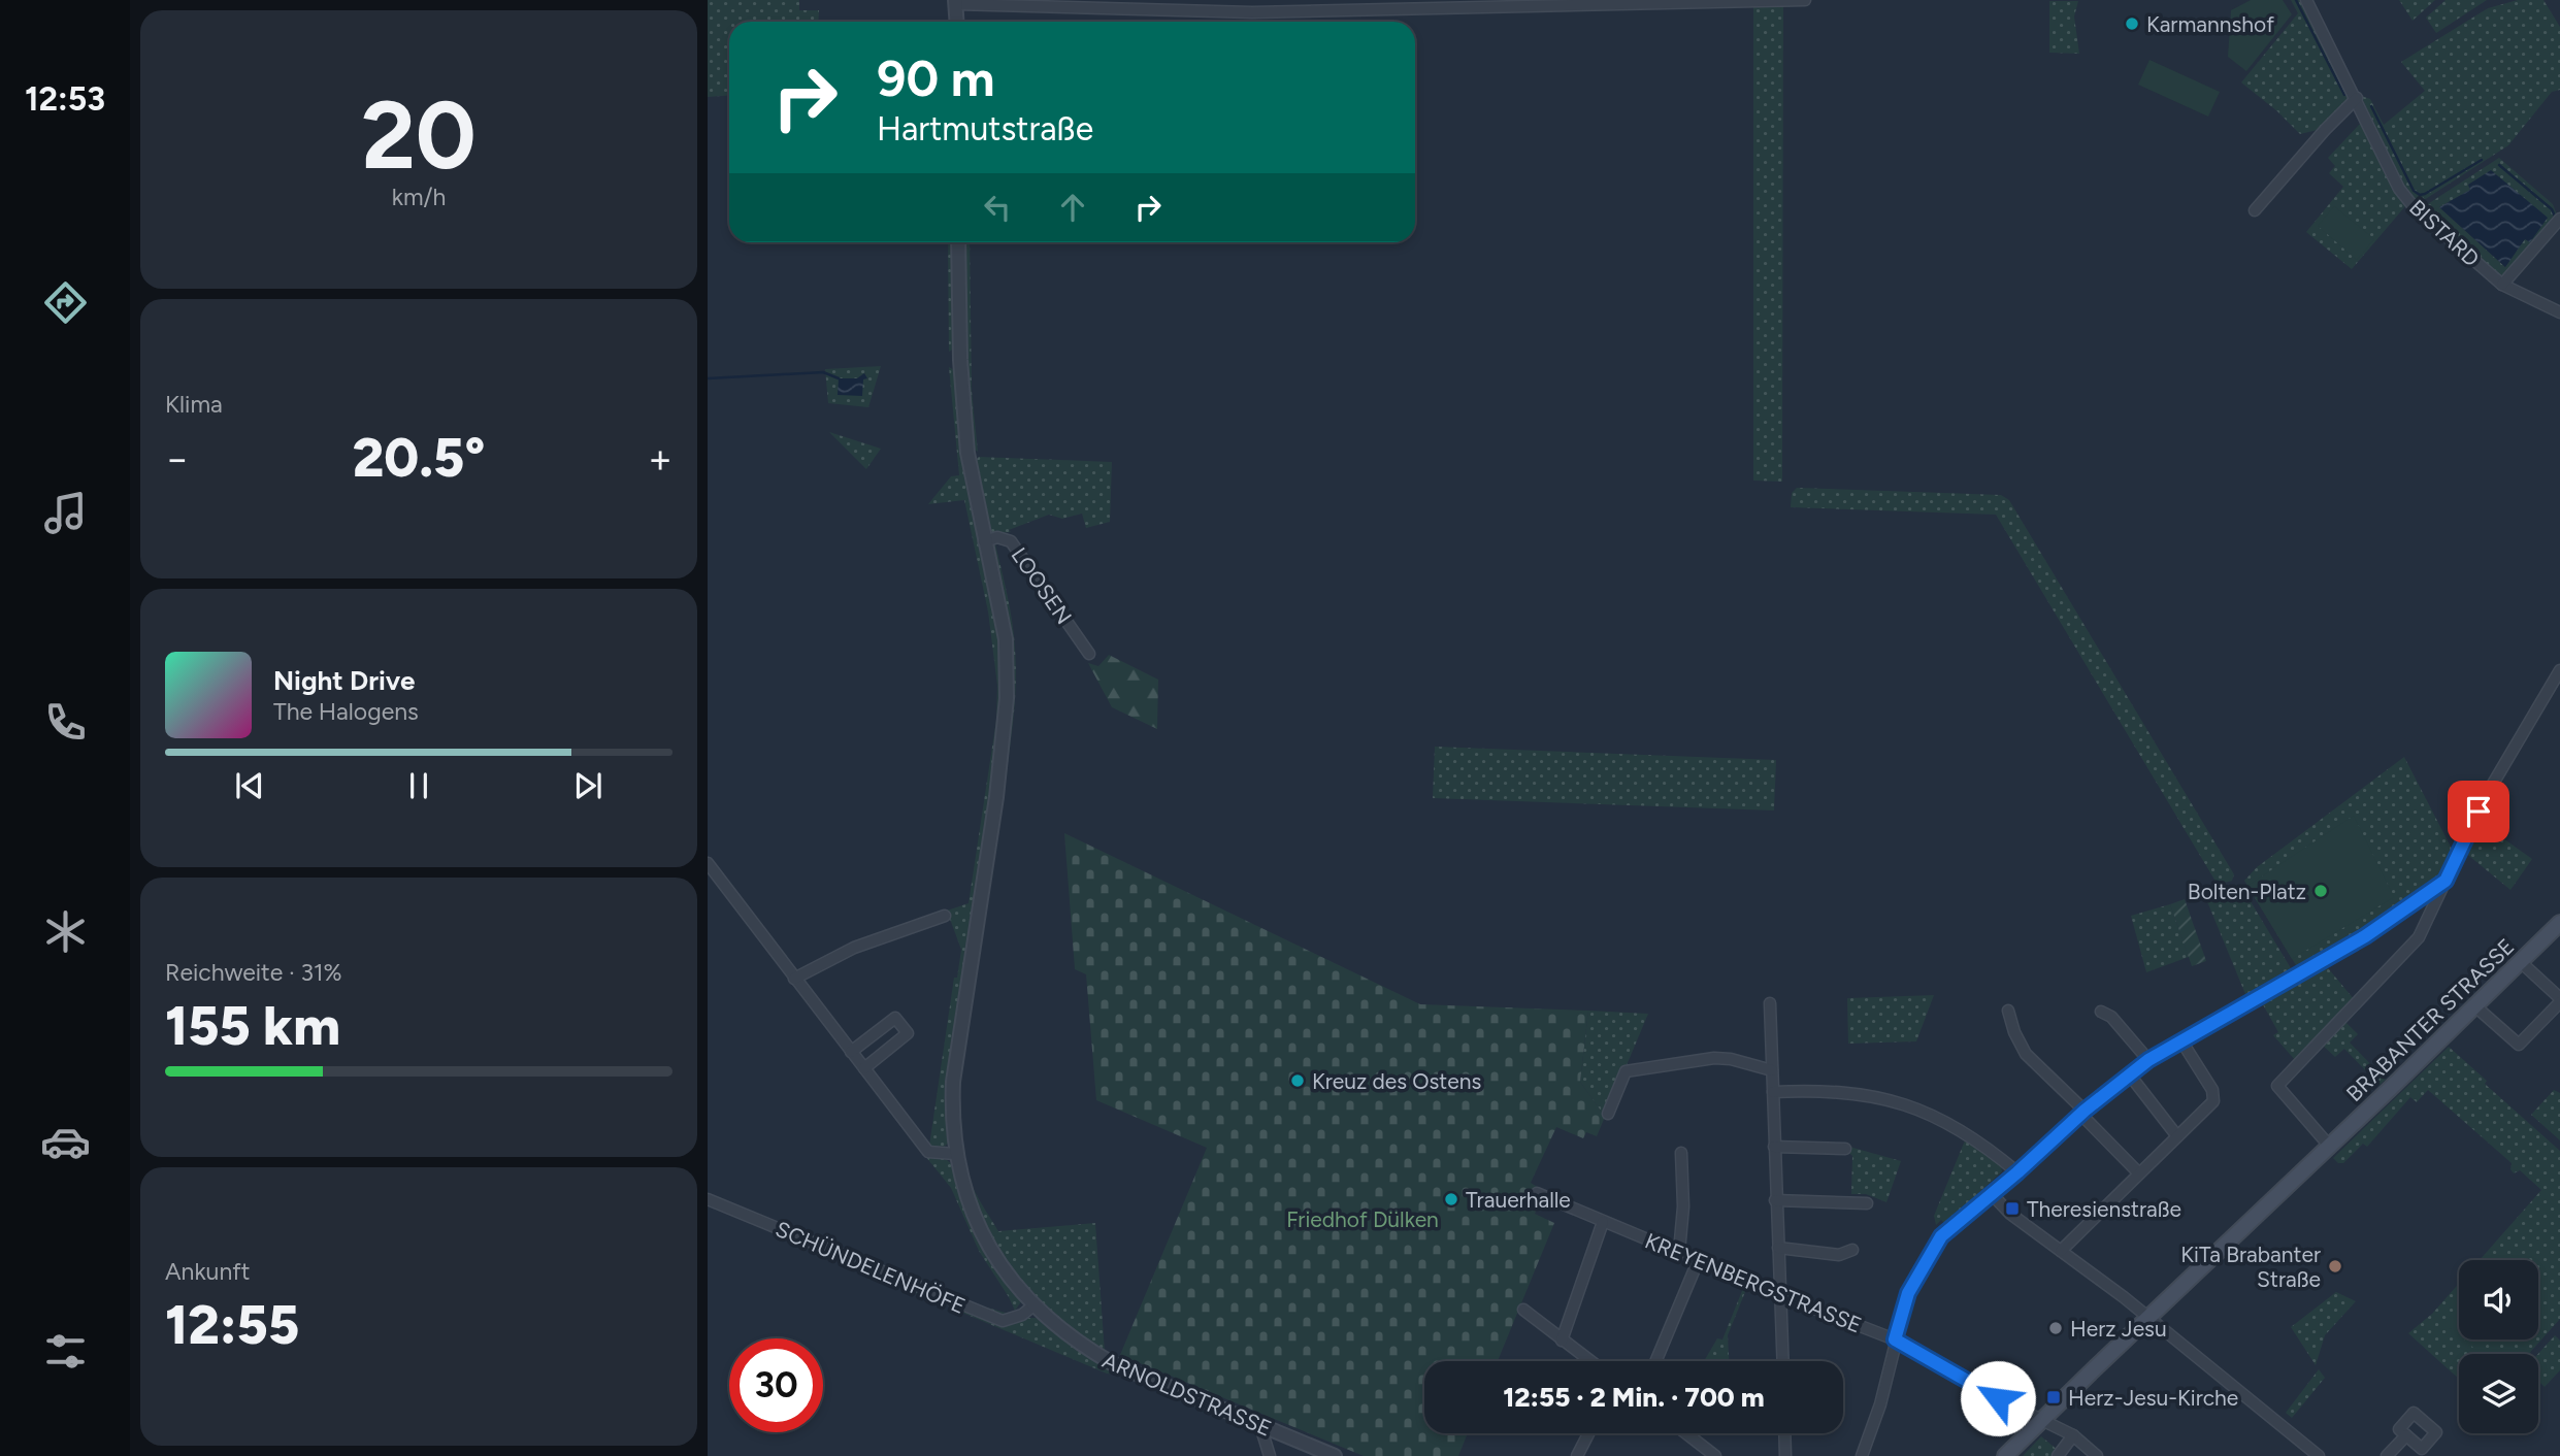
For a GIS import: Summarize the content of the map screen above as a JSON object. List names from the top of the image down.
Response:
{
  "streets": {
    "main road": ["BRABANTER STRASSE"],
    "street": [
      "BISTARD",
      "LOOSEN",
      "SCHÜNDELENHÖFE",
      "KREYENBERGSTRASSE",
      "ARNOLDSTRASSE"
    ]
  },
  "crossings": [
    ["LOOSEN", "ARNOLDSTRASSE"],
    ["BRABANTER STRASSE", "KREYENBERGSTRASSE"],
    ["SCHÜNDELENHÖFE", "ARNOLDSTRASSE"]
  ],
  "parks": ["Friedhof Dülken"],
  "places": {
    "other": [
      "Karmannshof",
      "Bolten-Platz",
      "Kreuz des Ostens",
      "Trauerhalle",
      "KiTa Brabanter Straße",
      "Herz Jesu"
    ],
    "transit": ["Theresienstraße", "Herz-Jesu-Kirche"]
  },
  "page": {
    "tabs": "12:53",
    "tile": [
      ["20", "km/h"],
      "Klima",
      ["Reichweite · 31%", "155 km"],
      ["Ankunft", "12:55"]
    ],
    "turn": ["90 m", "Hartmutstraße"],
    "heat": ["−", "20.5°", "+"],
    "song": ["Night Drive", "The Halogens"],
    "limit": "30",
    "trip": "12:55 · 2 Min. · 700 m"
  }
}
